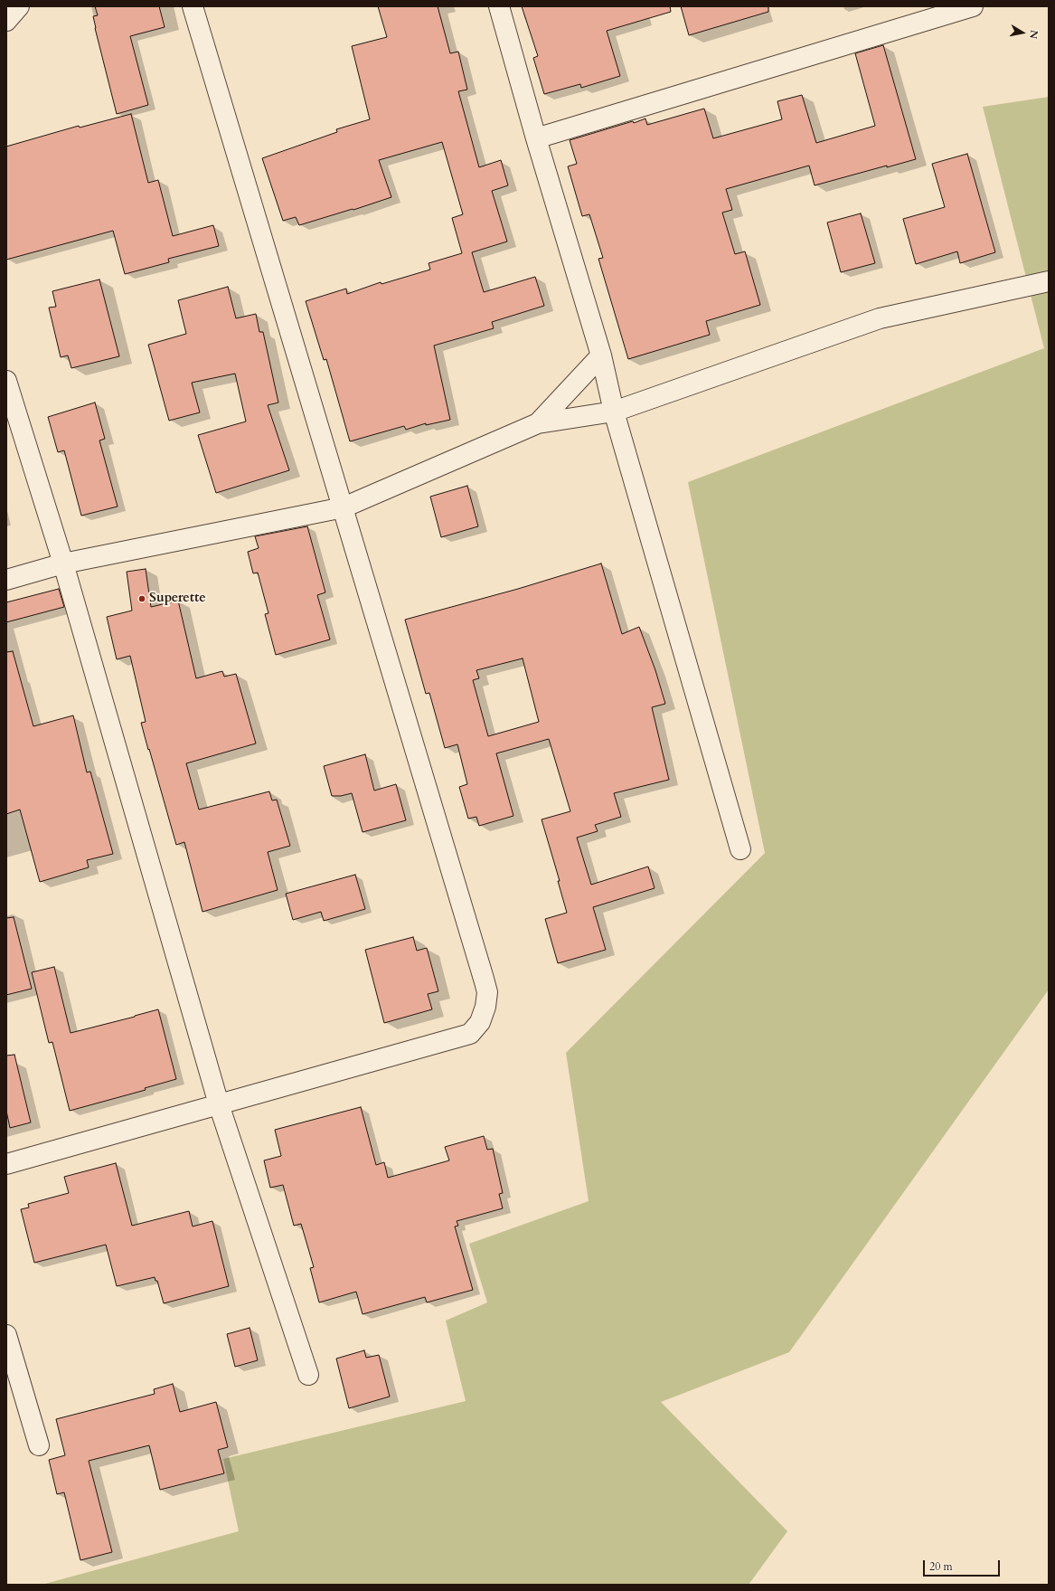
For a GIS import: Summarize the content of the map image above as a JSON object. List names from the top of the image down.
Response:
{
  "places": ["Superette"],
  "scale_bar": "20 m",
  "north": "right"
}
